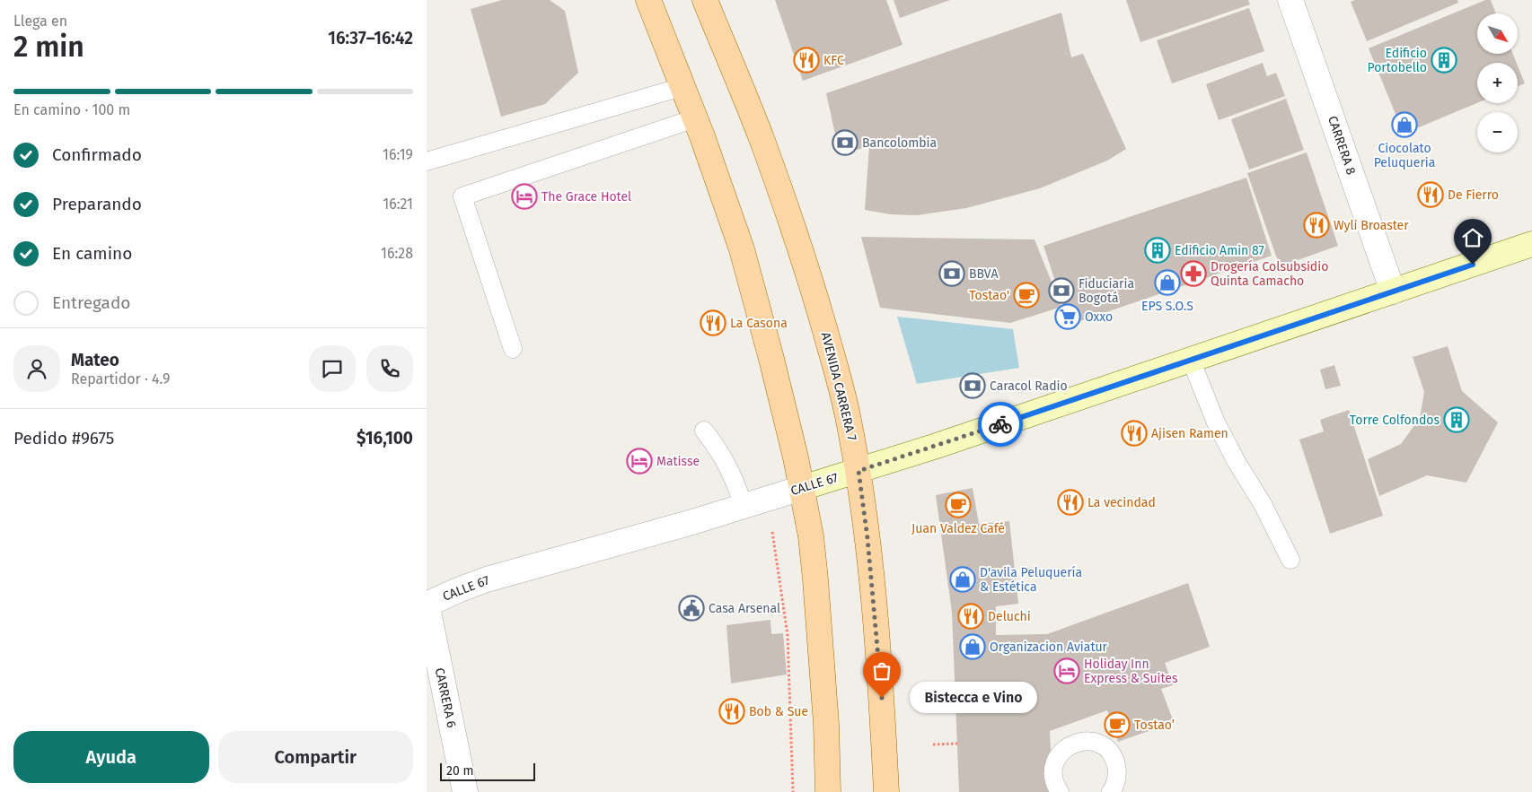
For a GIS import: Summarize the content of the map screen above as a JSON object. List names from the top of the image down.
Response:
{
  "streets": {
    "main road": ["AVENIDA CARRERA 7", "CALLE 67"],
    "street": ["CARRERA 8", "CARRERA 6"]
  },
  "crossings": [
    ["CARRERA 8", "CALLE 67"],
    ["AVENIDA CARRERA 7", "CALLE 67"],
    ["CALLE 67", "CARRERA 6"]
  ],
  "places": {
    "restaurant": [
      "KFC",
      "De Fierro",
      "Wyli Broaster",
      "La Casona",
      "Ajisen Ramen",
      "La vecindad",
      "Deluchi",
      "Bob & Sue"
    ],
    "building": ["Edificio Portobello", "Edificio Amin 87", "Torre Colfondos"],
    "shop": [
      "Ciocolato Peluqueria",
      "EPS S.O.S",
      "D'avila Peluquería & Estética",
      "Organizacion Aviatur"
    ],
    "bank": [
      "Bancolombia",
      "BBVA",
      "Fiduciaria Bogotá",
      "Caracol Radio"
    ],
    "hotel": ["The Grace Hotel", "Matisse", "Holiday Inn Express & Suites"],
    "pharmacy": ["Drogería Colsubsidio Quinta Camacho"],
    "cafe": ["Tostao'", "Juan Valdez Café", "Tostao’"],
    "supermarket": ["Oxxo"],
    "public building": ["Casa Arsenal"],
    "other": ["Bistecca e Vino"]
  },
  "scale_bar": "20 m",
  "north": "bottom right",
  "page": {
    "heading": ["2 min", "Llega en", "16:37–16:42"],
    "panel": [
      "Mateo",
      "Repartidor · 4.9",
      "Pedido #9675",
      "$16,100"
    ],
    "map_buttons": ["+", "−"],
    "bar": "En camino · 100 m",
    "list": [
      ["Confirmado", "16:19"],
      ["Preparando", "16:21"],
      ["En camino", "16:28"],
      "Entregado"
    ],
    "bubble": "Bistecca e Vino",
    "buttons": ["Ayuda", "Compartir"],
    "scale": "20 m"
  }
}
